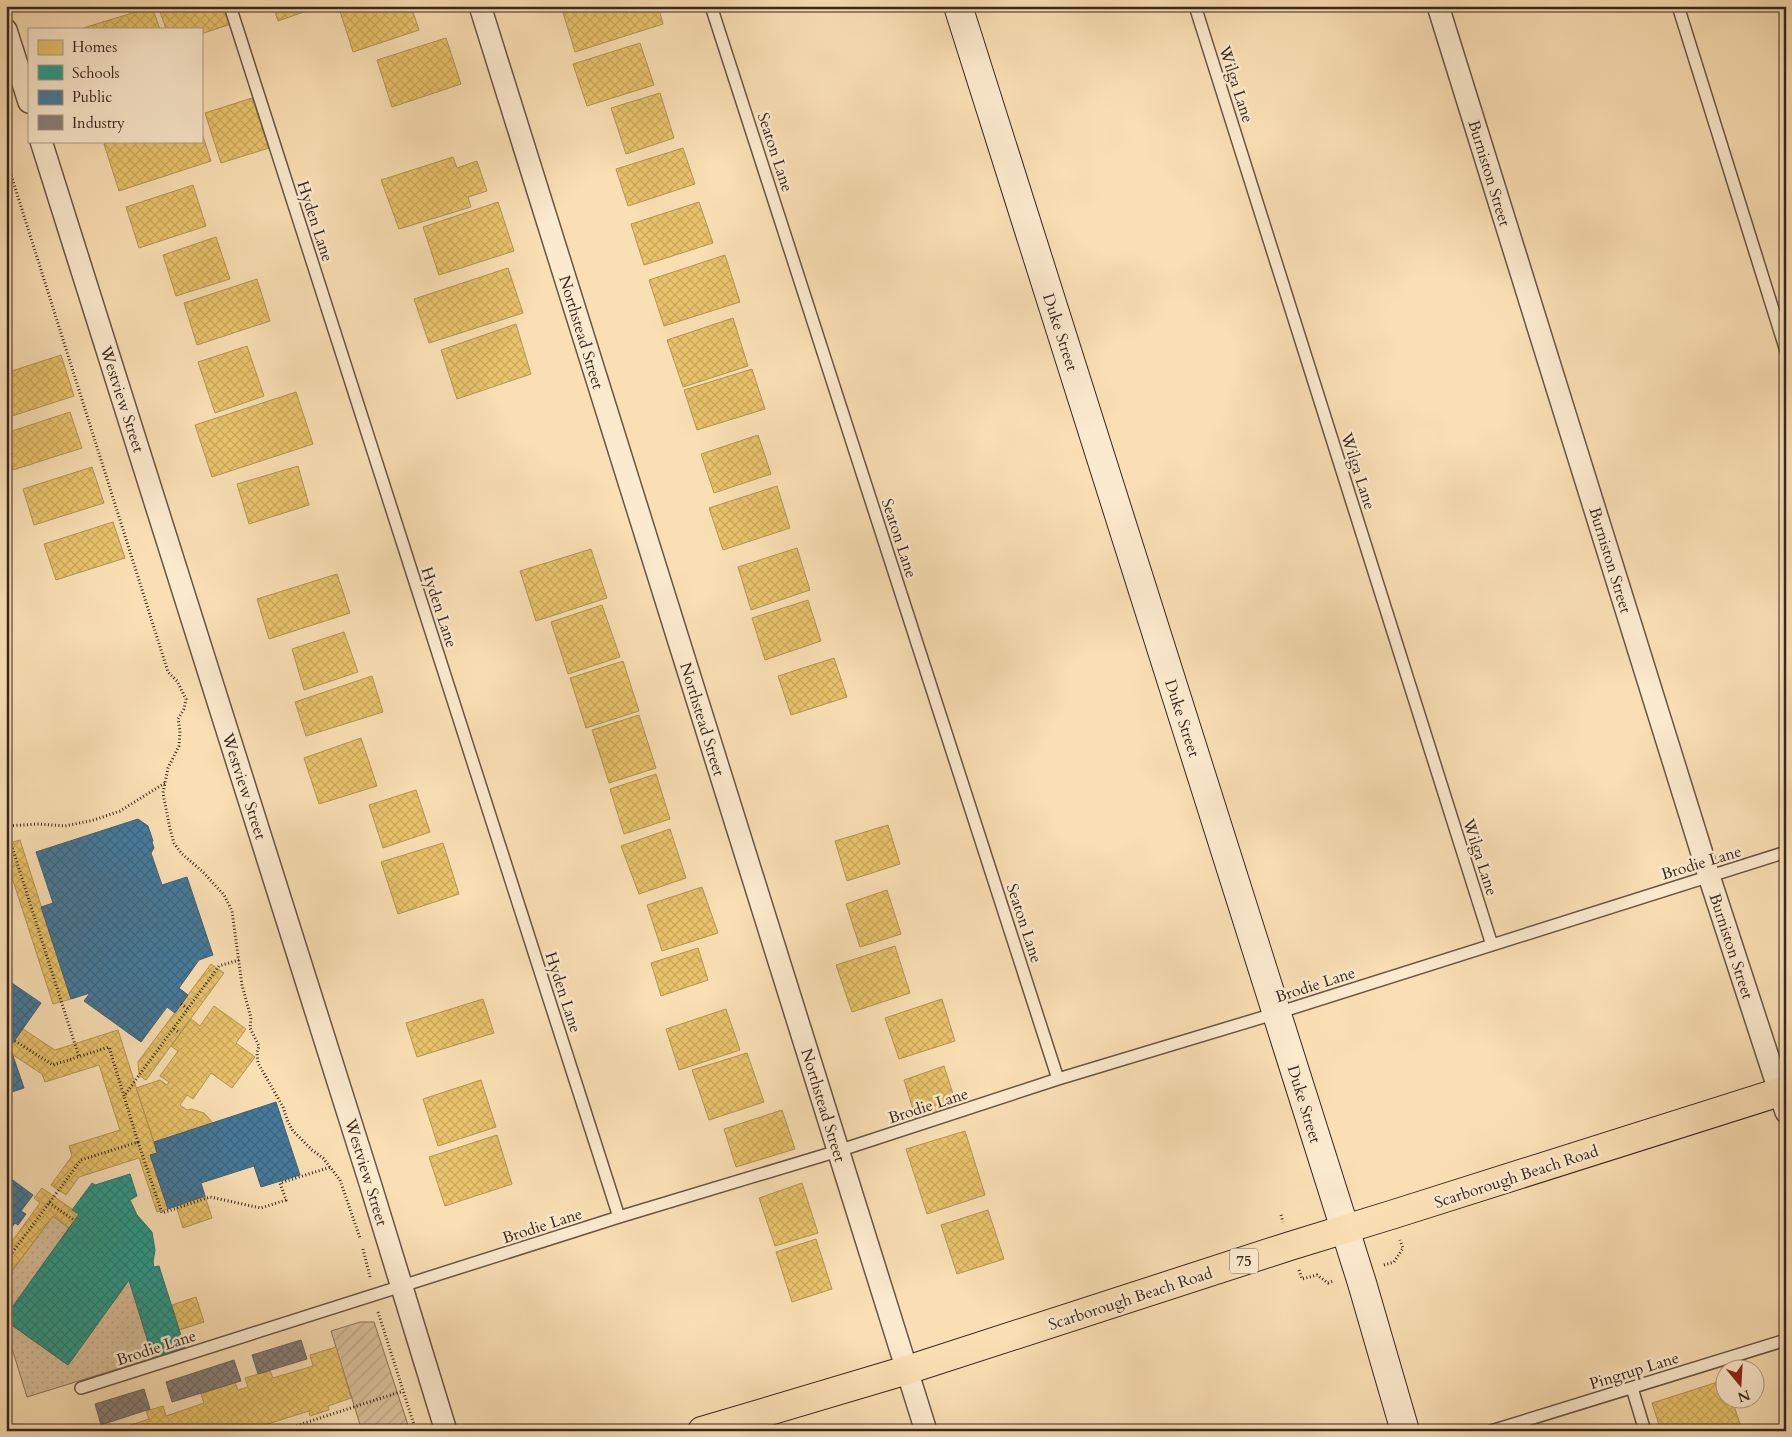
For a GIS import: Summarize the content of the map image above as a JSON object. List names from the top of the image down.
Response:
{
  "streets": {
    "main road": ["Duke Street", "Scarborough Beach Road", "75"],
    "street": ["Burniston Street", "Northstead Street", "Westview Street"],
    "lane": [
      "Wilga Lane",
      "Seaton Lane",
      "Hyden Lane",
      "Brodie Lane",
      "Pingrup Lane"
    ]
  },
  "crossings": [
    ["Wilga Lane", "Brodie Lane"],
    ["Seaton Lane", "Brodie Lane"],
    ["Burniston Street", "Brodie Lane"],
    ["Burniston Street", "Scarborough Beach Road"],
    ["Hyden Lane", "Brodie Lane"],
    ["Northstead Street", "Brodie Lane"],
    ["Northstead Street", "Scarborough Beach Road"],
    ["Duke Street", "Brodie Lane"],
    ["Duke Street", "Scarborough Beach Road"],
    ["Westview Street", "Brodie Lane"]
  ],
  "legend": [
    "Homes",
    "Schools",
    "Public",
    "Industry"
  ],
  "north": "bottom"
}
